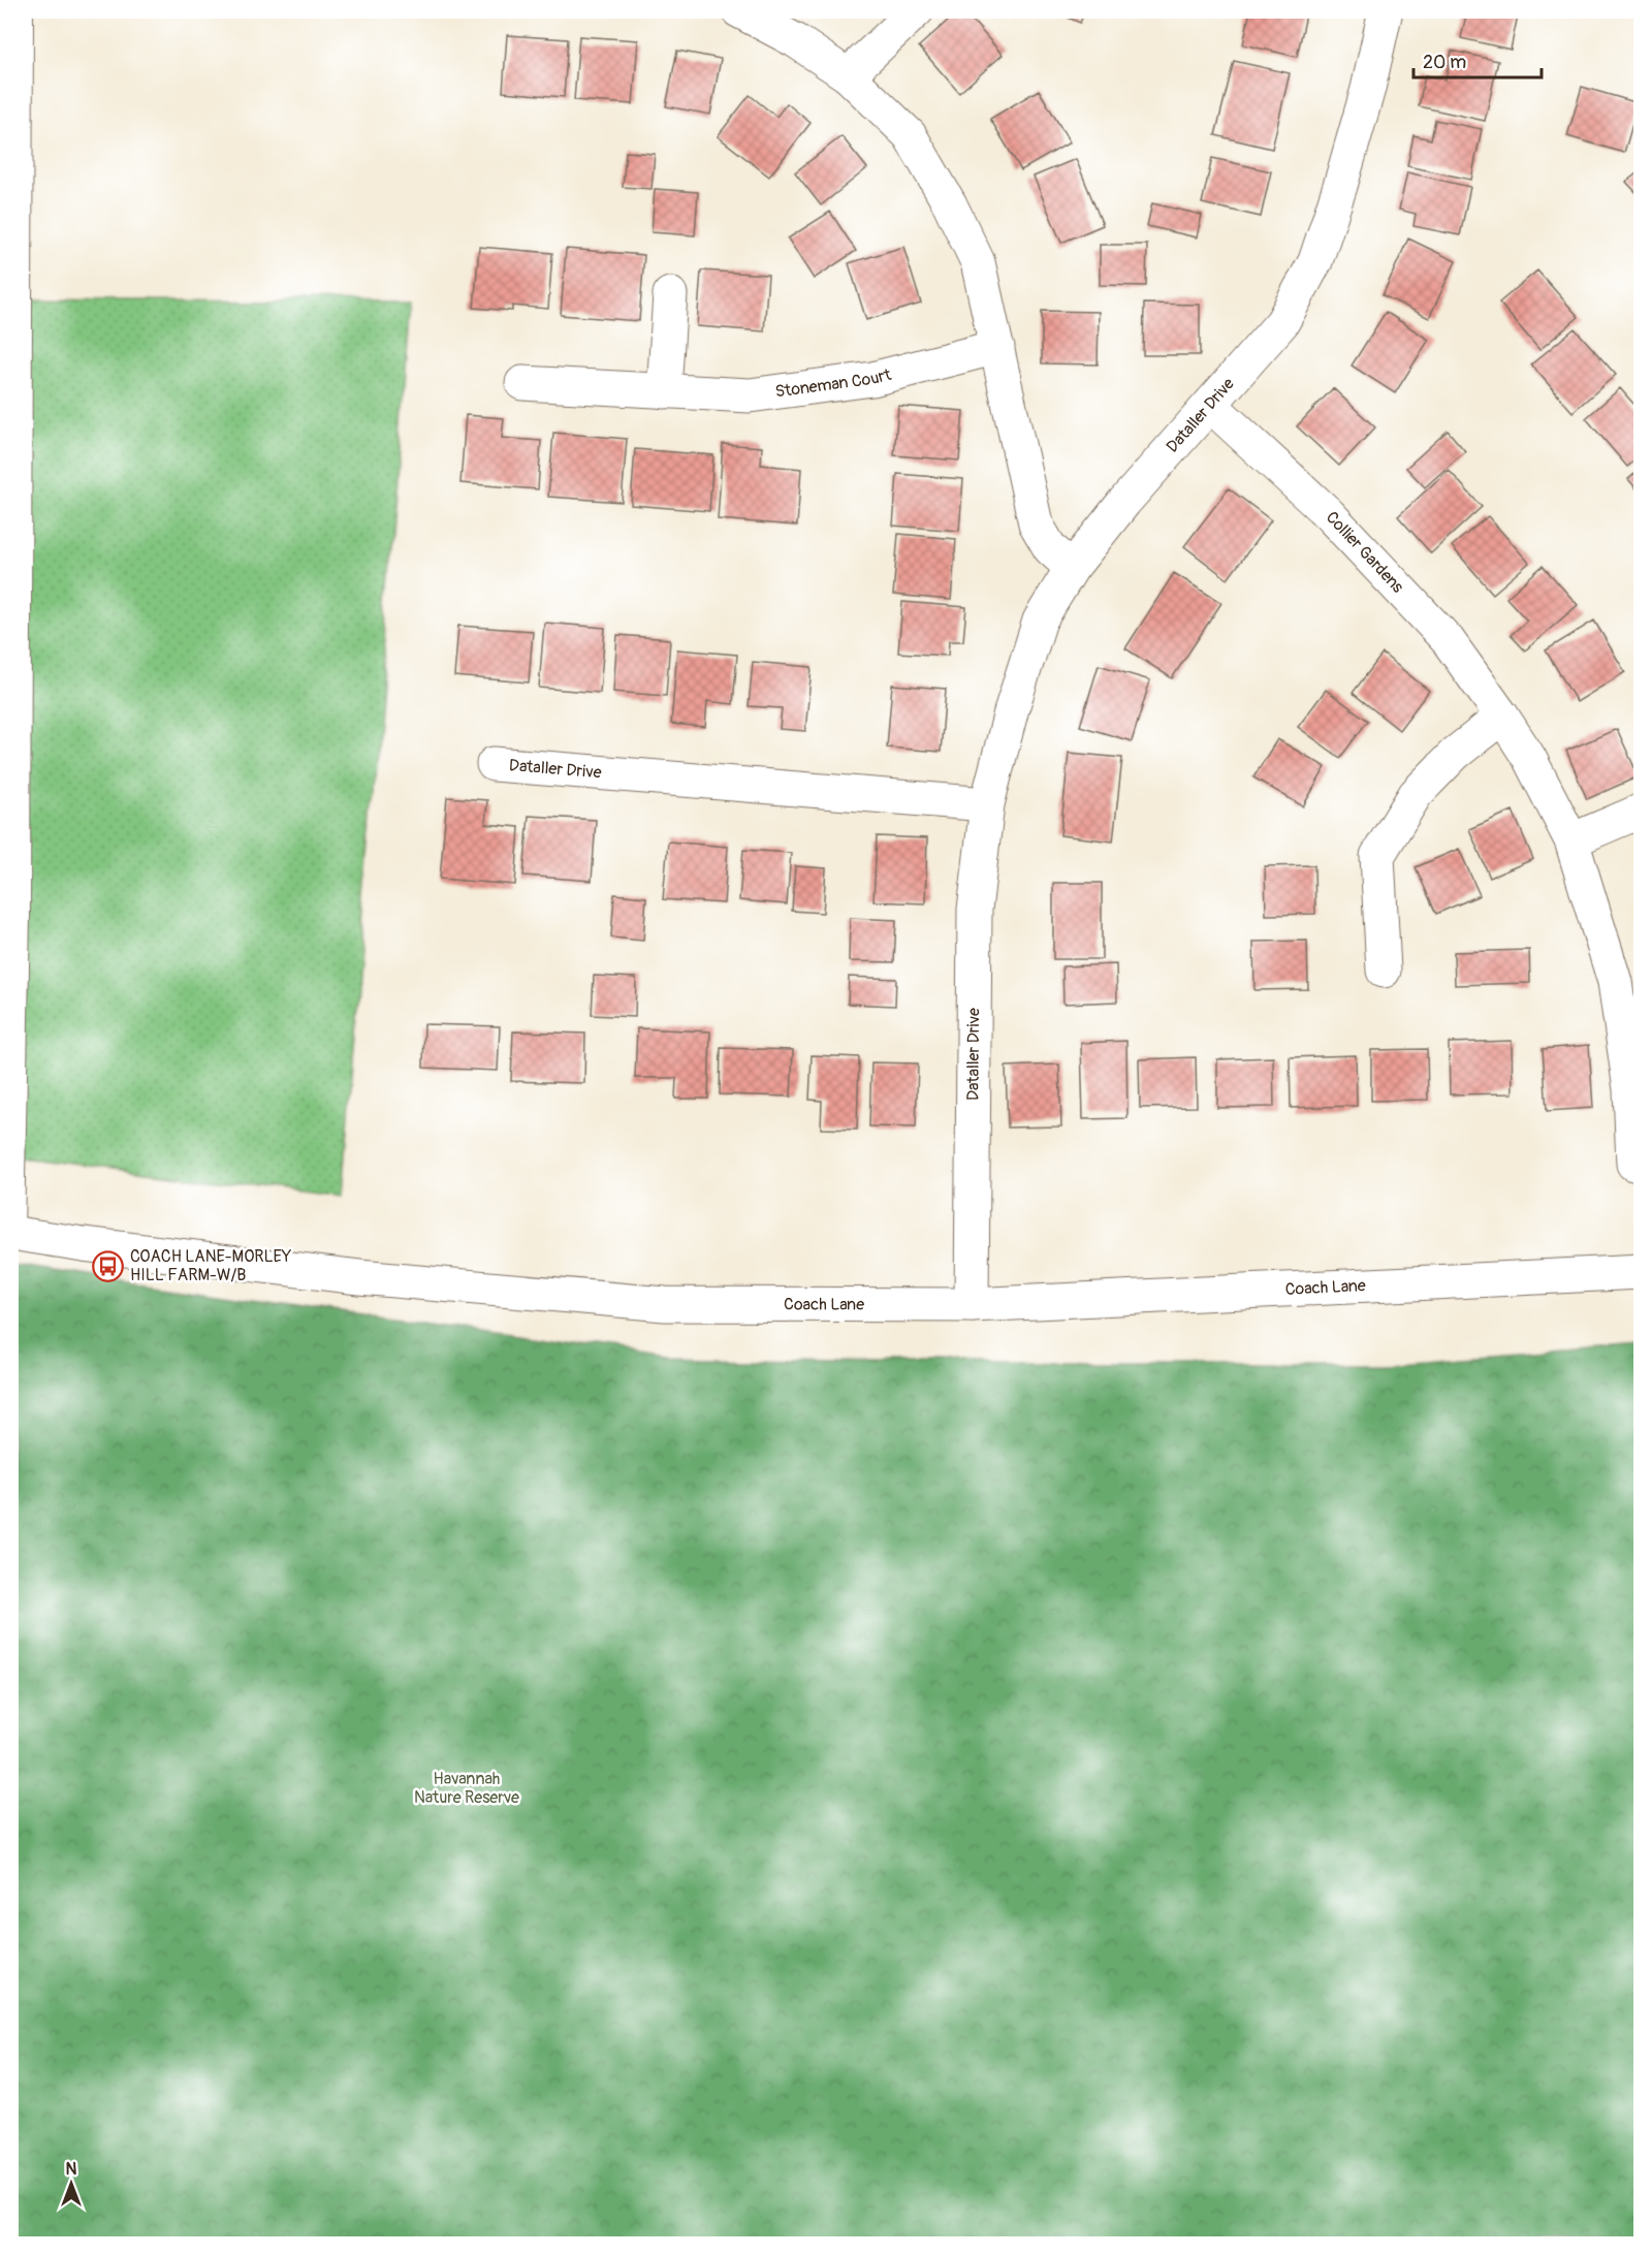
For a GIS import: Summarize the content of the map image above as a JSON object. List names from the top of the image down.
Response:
{
  "streets": {
    "street": [
      "Stoneman Court",
      "Dataller Drive",
      "Collier Gardens",
      "Coach Lane"
    ]
  },
  "crossings": [
    ["Dataller Drive", "Collier Gardens"],
    ["Dataller Drive", "Coach Lane"]
  ],
  "parks": ["Havannah Nature Reserve"],
  "places": {
    "bus stop": ["COACH LANE-MORLEY HILL FARM-W/B"]
  },
  "scale_bar": "20 m",
  "north": "top"
}
